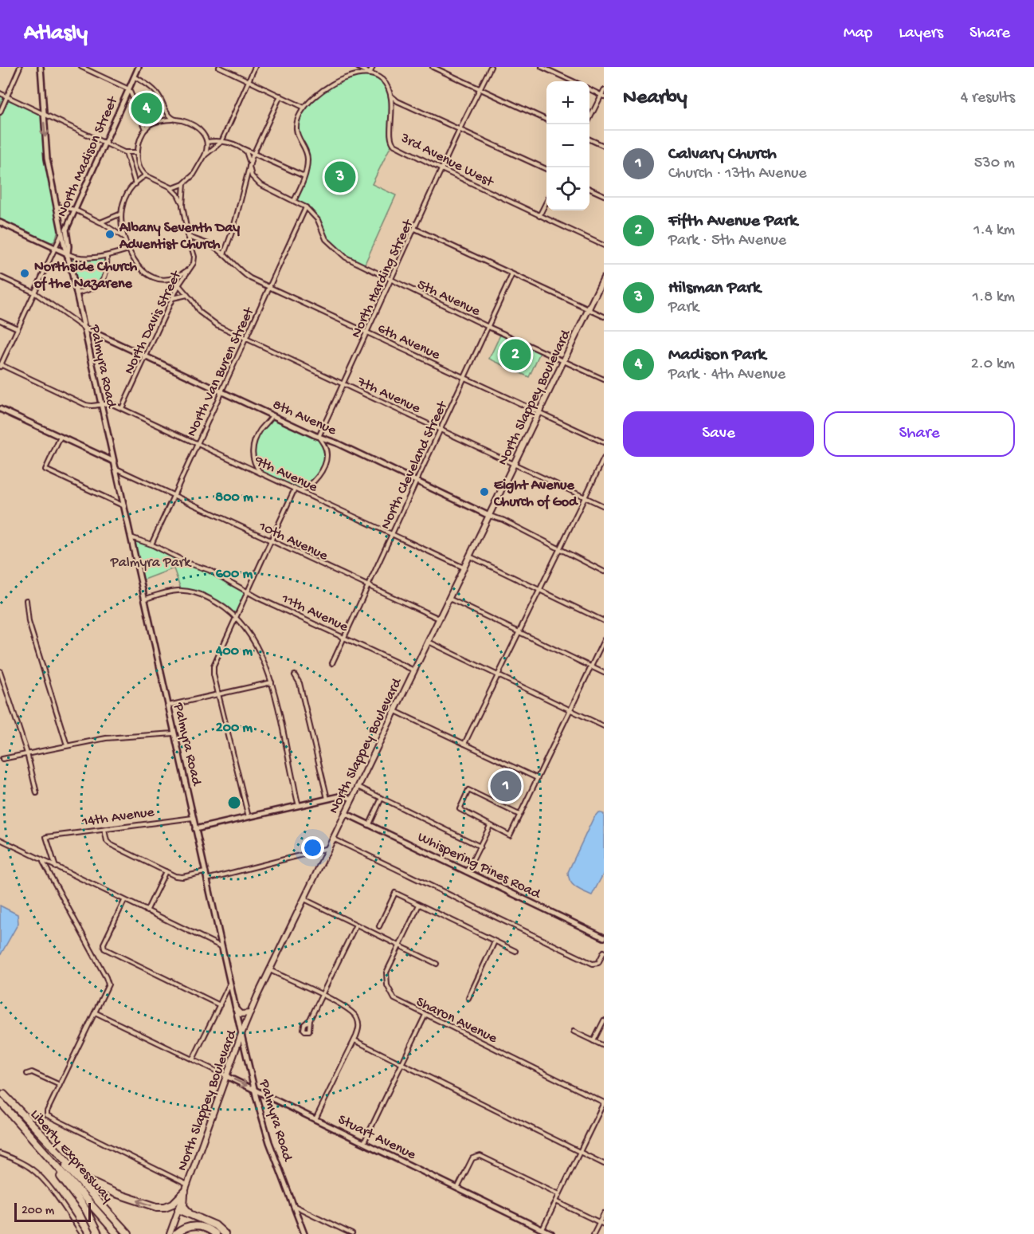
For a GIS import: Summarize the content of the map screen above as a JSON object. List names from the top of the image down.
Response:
{
  "streets": {
    "highway": ["Liberty Expressway"],
    "main road": ["North Slappey Boulevard"],
    "street": [
      "North Madison Street",
      "3rd Avenue West",
      "North Harding Street",
      "5th Avenue",
      "North Davis Street",
      "6th Avenue",
      "Palmyra Road",
      "North Van Buren Street",
      "7th Avenue",
      "8th Avenue",
      "North Cleveland Street",
      "9th Avenue",
      "10th Avenue",
      "11th Avenue",
      "14th Avenue",
      "Whispering Pines Road",
      "Sharon Avenue",
      "Stuart Avenue"
    ]
  },
  "crossings": [
    ["North Madison Street", "Palmyra Road"],
    ["North Madison Street", "8th Avenue"],
    ["3rd Avenue West", "North Harding Street"],
    ["North Harding Street", "5th Avenue"],
    ["North Harding Street", "6th Avenue"],
    ["North Harding Street", "7th Avenue"],
    ["North Harding Street", "8th Avenue"],
    ["North Harding Street", "9th Avenue"],
    ["5th Avenue", "North Van Buren Street"],
    ["5th Avenue", "North Slappey Boulevard"],
    ["5th Avenue", "North Cleveland Street"],
    ["North Davis Street", "6th Avenue"],
    ["North Davis Street", "7th Avenue"],
    ["North Davis Street", "8th Avenue"],
    ["North Davis Street", "9th Avenue"],
    ["6th Avenue", "North Van Buren Street"],
    ["6th Avenue", "7th Avenue"],
    ["6th Avenue", "North Slappey Boulevard"],
    ["6th Avenue", "North Cleveland Street"],
    ["Palmyra Road", "North Slappey Boulevard"],
    ["Palmyra Road", "8th Avenue"],
    ["Palmyra Road", "9th Avenue"],
    ["Palmyra Road", "10th Avenue"],
    ["Palmyra Road", "11th Avenue"],
    ["Palmyra Road", "14th Avenue"],
    ["Palmyra Road", "Stuart Avenue"],
    ["North Van Buren Street", "7th Avenue"],
    ["North Van Buren Street", "8th Avenue"],
    ["North Van Buren Street", "9th Avenue"],
    ["North Van Buren Street", "10th Avenue"],
    ["North Van Buren Street", "11th Avenue"],
    ["7th Avenue", "North Slappey Boulevard"],
    ["7th Avenue", "North Cleveland Street"],
    ["North Slappey Boulevard", "8th Avenue"],
    ["North Slappey Boulevard", "9th Avenue"],
    ["North Slappey Boulevard", "10th Avenue"],
    ["North Slappey Boulevard", "11th Avenue"],
    ["North Slappey Boulevard", "Whispering Pines Road"],
    ["North Slappey Boulevard", "Stuart Avenue"],
    ["8th Avenue", "North Cleveland Street"],
    ["8th Avenue", "9th Avenue"],
    ["North Cleveland Street", "9th Avenue"],
    ["North Cleveland Street", "10th Avenue"],
    ["North Cleveland Street", "11th Avenue"]
  ],
  "parks": ["Palmyra Park"],
  "places": ["Albany Seventh Day Adventist Church", "Northside Church of the Nazarene", "Eight Avenue Church of God"],
  "scale_bar": "200 m",
  "page": {
    "header": "Atlasly",
    "nav": ["Map", "Layers", "Share"],
    "heading": ["Nearby", "4 results"],
    "map_buttons": ["+", "−"],
    "pins": [
      "4",
      "3",
      "2",
      "1"
    ],
    "list": [
      {
        "mark": "1",
        "name": "Calvary Church",
        "note": "Church · 13th Avenue",
        "value": "530 m"
      },
      {
        "mark": "2",
        "name": "Fifth Avenue Park",
        "note": "Park · 5th Avenue",
        "value": "1.4 km"
      },
      {
        "mark": "3",
        "name": "Hilsman Park",
        "note": "Park",
        "value": "1.8 km"
      },
      {
        "mark": "4",
        "name": "Madison Park",
        "note": "Park · 4th Avenue",
        "value": "2.0 km"
      }
    ],
    "buttons": ["Save", "Share"],
    "scale": "200 m"
  },
  "rings": [
    "800 m",
    "600 m",
    "400 m",
    "200 m"
  ]
}
